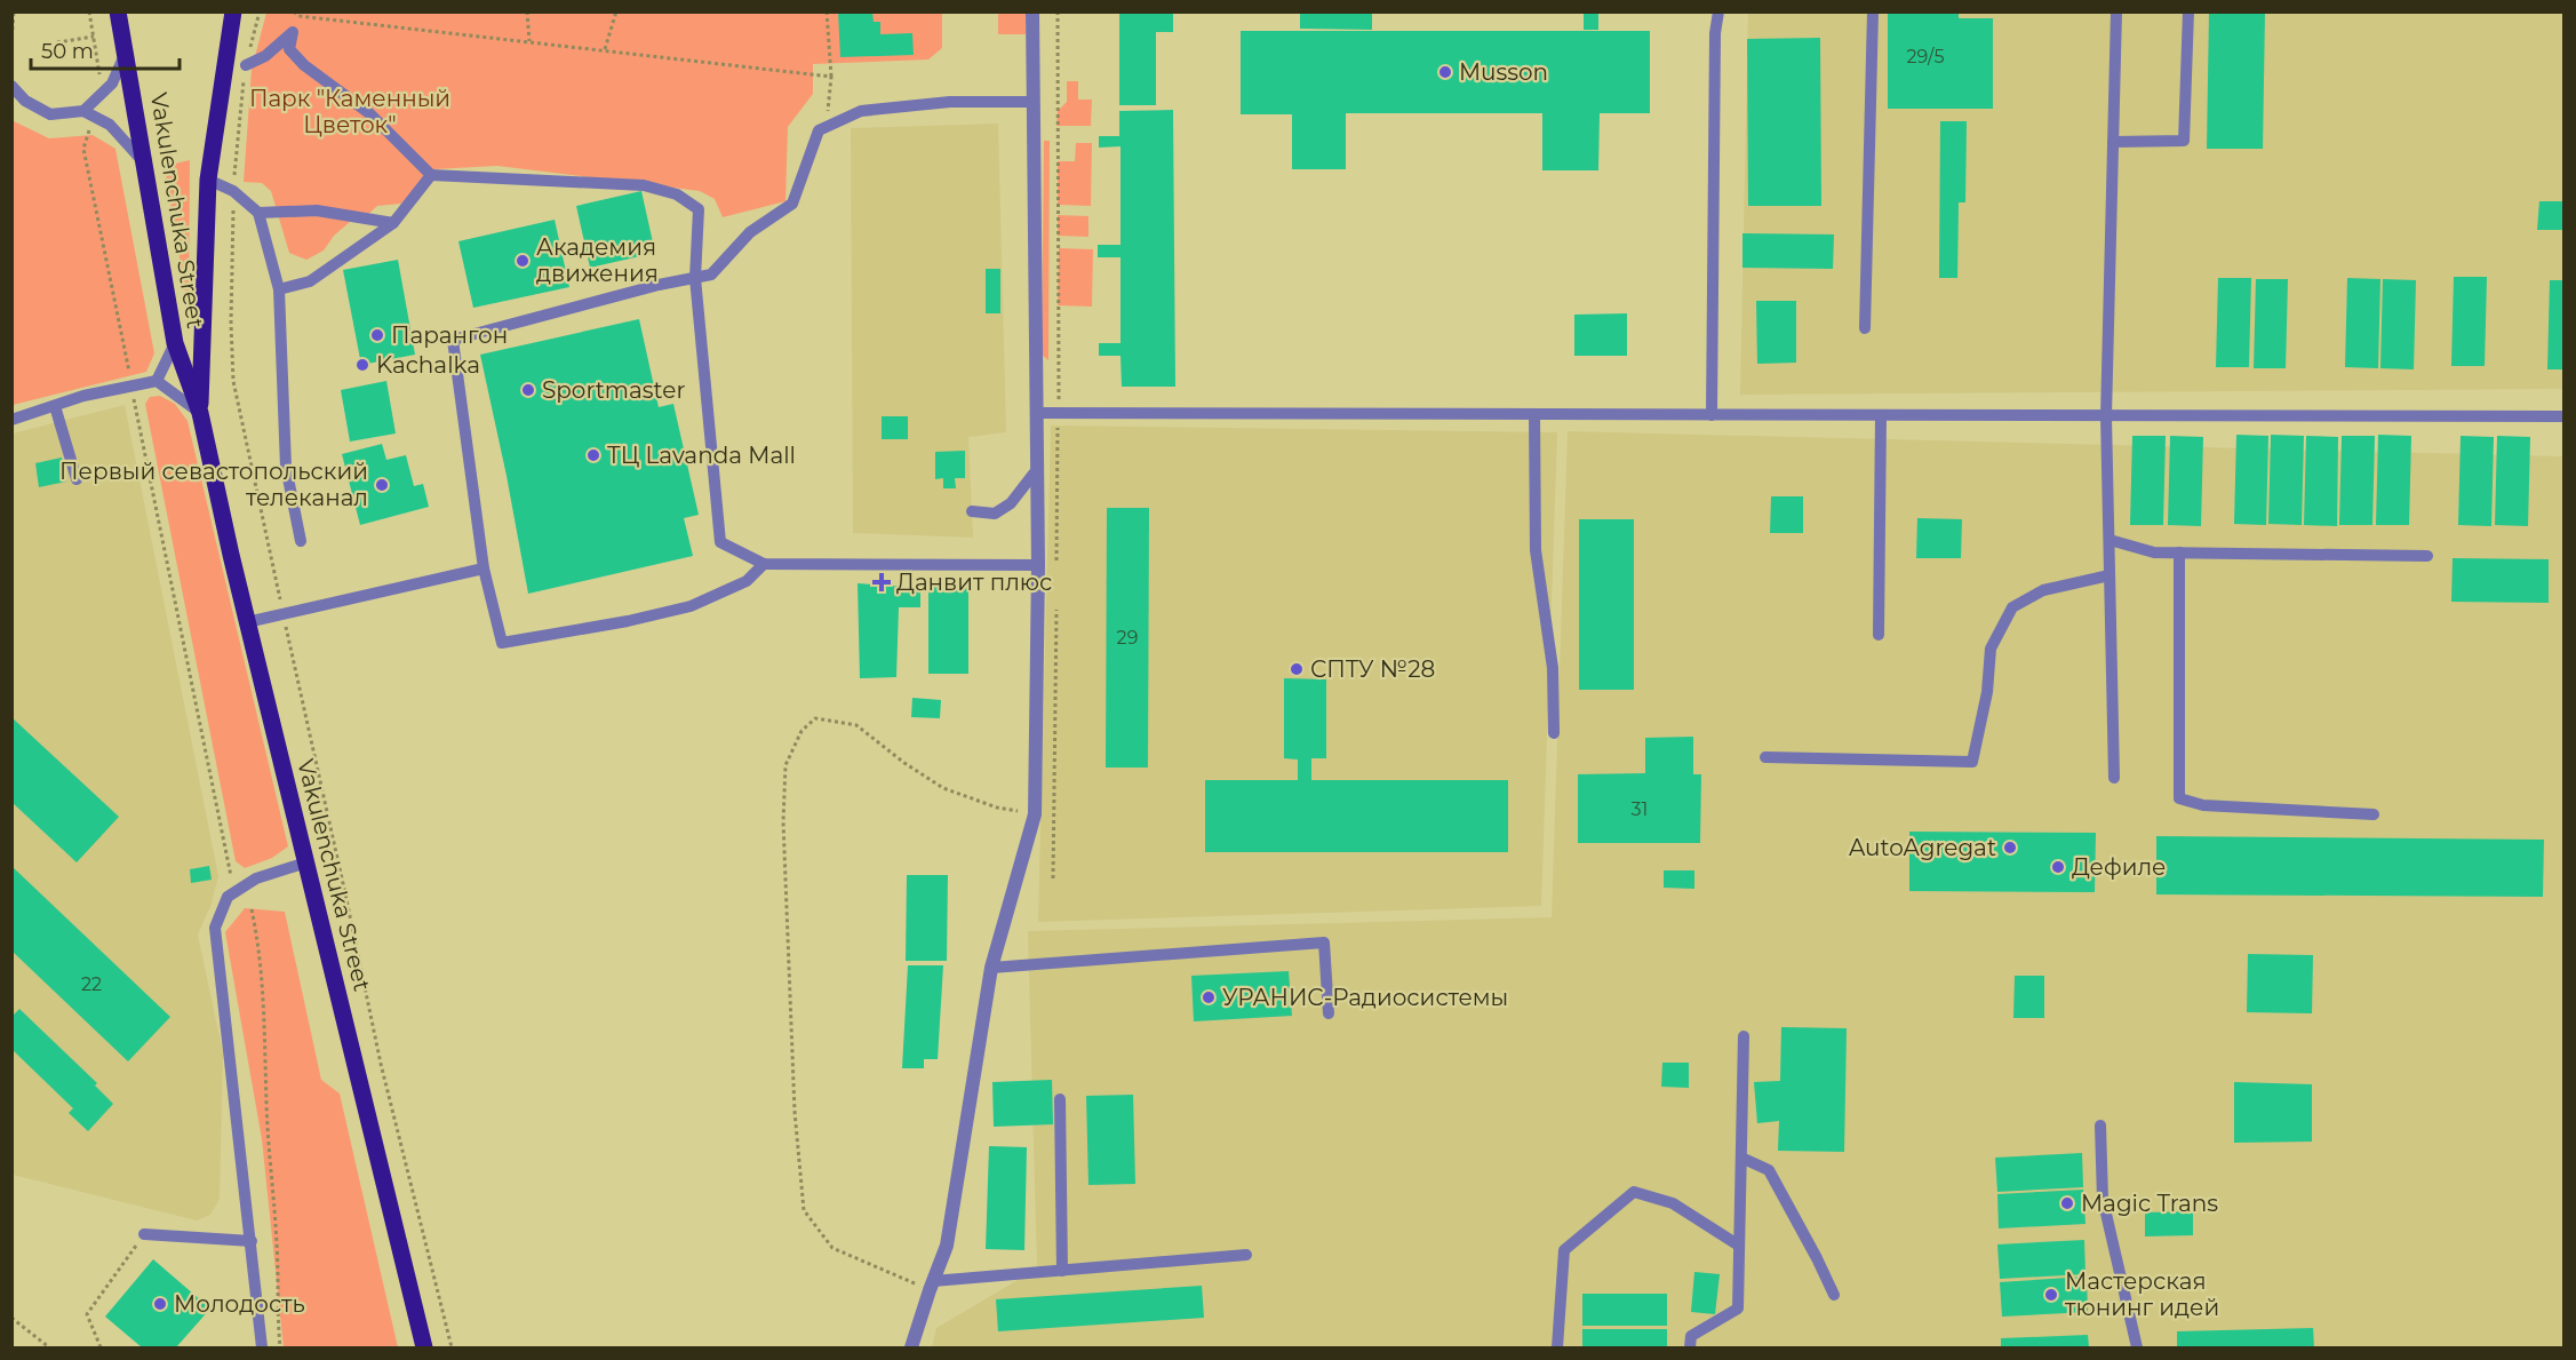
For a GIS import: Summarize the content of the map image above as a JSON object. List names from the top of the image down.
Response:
{
  "streets": {
    "main road": ["Vakulenchuka Street"]
  },
  "parks": ["Парк \"Каменный Цветок\""],
  "places": {
    "other": [
      "Musson",
      "Академия движения",
      "Парангон",
      "Kachalka",
      "Sportmaster",
      "ТЦ Lavanda Mall",
      "Первый севастопольский телеканал",
      "СПТУ №28",
      "AutoAgregat",
      "Дефиле",
      "УРАНИС-Радиосистемы",
      "Magic Trans",
      "Мастерская тюнинг идей",
      "Молодость"
    ],
    "health": ["Данвит плюс"]
  },
  "house_numbers": [
    "29/5",
    "29",
    "31",
    "22"
  ],
  "scale_bar": "50 m"
}
